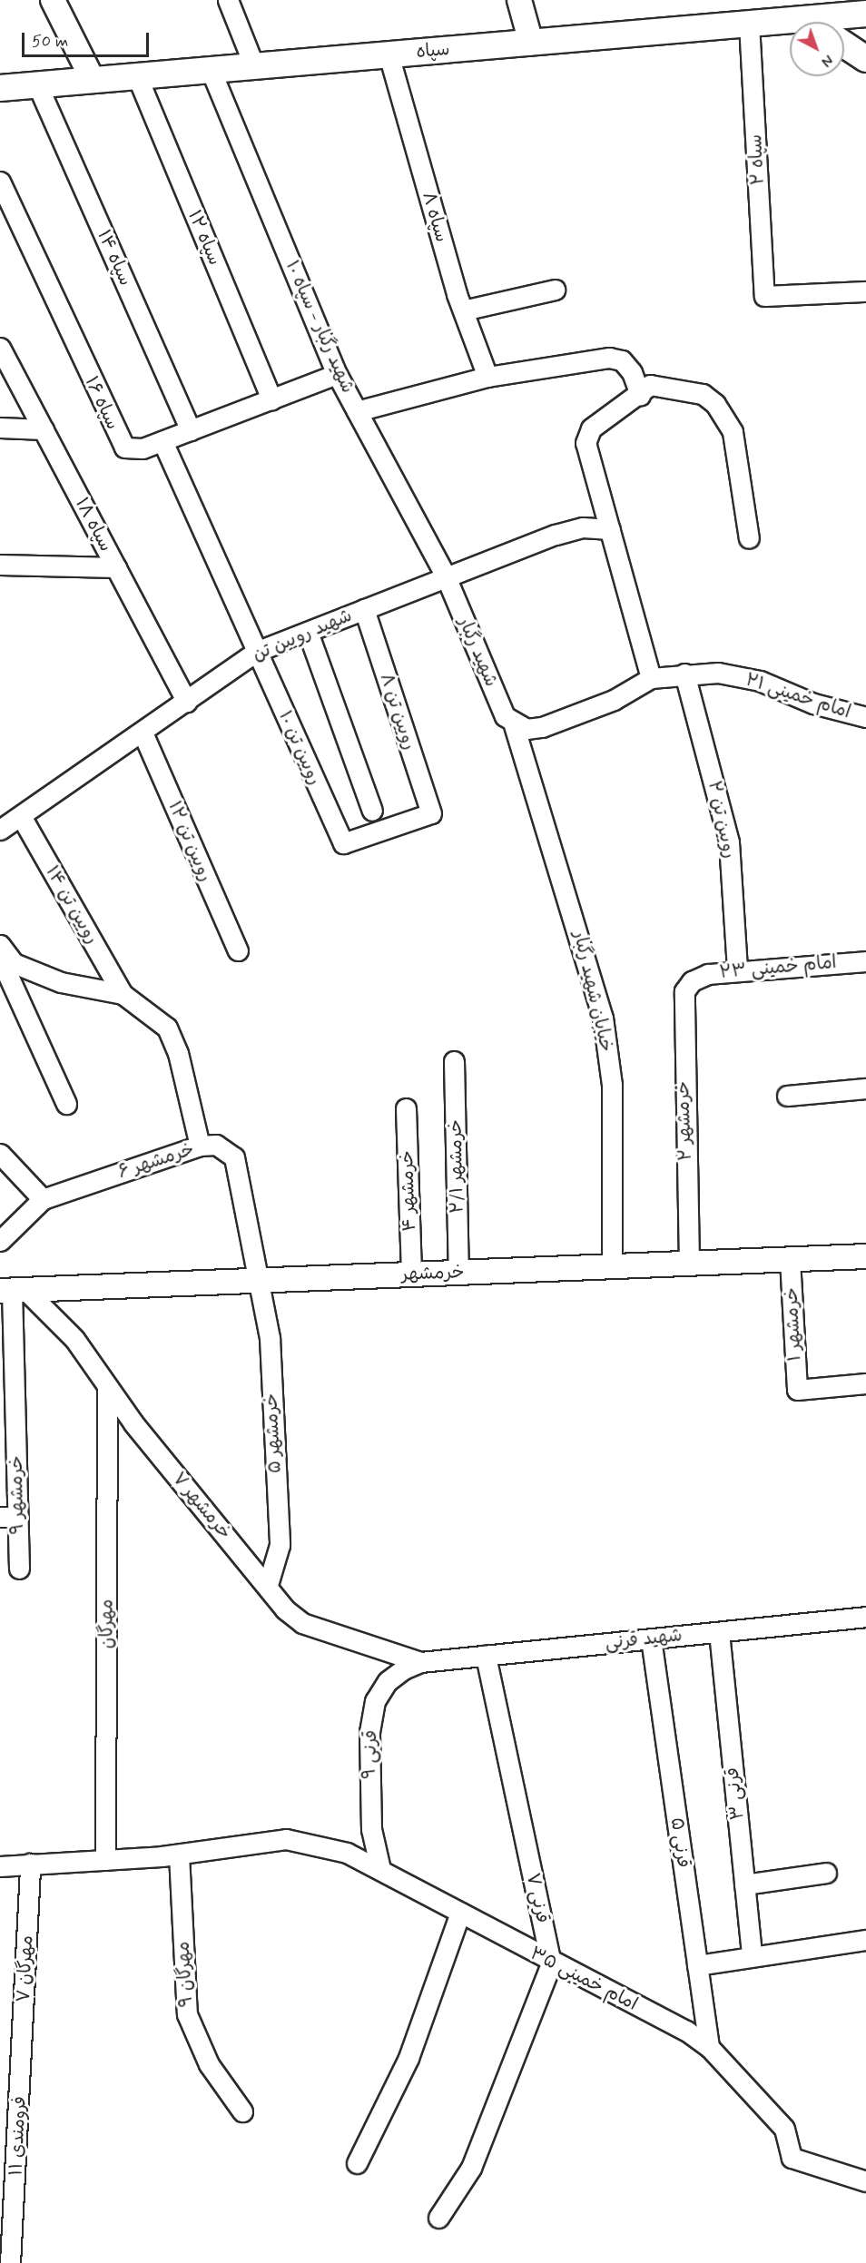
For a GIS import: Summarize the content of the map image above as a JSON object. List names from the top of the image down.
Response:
{
  "streets": {
    "main road": ["سپاه"],
    "street": [
      "سپاه ۲",
      "سپاه ۸",
      "سپاه ۱۲",
      "سپاه ۱۴",
      "شهید رگبار - سپاه ۱۰",
      "سپاه ۱۶",
      "سپاه ۱۸",
      "شهید رویین تن",
      "شهید رگبار",
      "امام خمینی ۲۱",
      "رویین تن ۸",
      "رویین تن ۱۰",
      "رویین تن ۲",
      "رویین تن ۱۲",
      "رویین تن ۱۴",
      "امام خمینی ۲۳",
      "خیابان شهید رگبار",
      "خرمشهر ۲",
      "خرمشهر ۶",
      "خرمشهر ۲/۱",
      "خرمشهر ۴",
      "خرمشهر",
      "خرمشهر ۱",
      "خرمشهر ۵",
      "خرمشهر ۹",
      "خرمشهر ۷",
      "مهرگان",
      "شهید قرنی",
      "قرنی ۹",
      "قرنی ۳",
      "قرنی ۵",
      "قرنی ۷",
      "مهرگان ۷",
      "مهرگان ۹",
      "امام خمینی ۳۵",
      "فرومندی ۱۱"
    ]
  },
  "crossings": [
    ["سپاه", "سپاه ۲"],
    ["سپاه", "سپاه ۸"],
    ["سپاه", "سپاه ۱۲"],
    ["سپاه", "سپاه ۱۴"],
    ["سپاه", "شهید رگبار - سپاه ۱۰"],
    ["سپاه ۱۲", "سپاه ۱۶"],
    ["سپاه ۱۴", "سپاه ۱۶"],
    ["شهید رگبار - سپاه ۱۰", "سپاه ۱۶"],
    ["شهید رگبار - سپاه ۱۰", "شهید رویین تن"],
    ["شهید رگبار - سپاه ۱۰", "شهید رگبار"],
    ["سپاه ۱۶", "رویین تن ۱۰"],
    ["سپاه ۱۸", "شهید رویین تن"],
    ["شهید رویین تن", "شهید رگبار"],
    ["شهید رویین تن", "رویین تن ۸"],
    ["شهید رویین تن", "رویین تن ۱۰"],
    ["شهید رویین تن", "رویین تن ۱۲"],
    ["شهید رویین تن", "رویین تن ۱۴"],
    ["شهید رگبار", "امام خمینی ۲۱"],
    ["شهید رگبار", "خیابان شهید رگبار"],
    ["امام خمینی ۲۱", "رویین تن ۲"],
    ["امام خمینی ۲۱", "خیابان شهید رگبار"],
    ["رویین تن ۸", "رویین تن ۱۰"],
    ["رویین تن ۲", "امام خمینی ۲۳"],
    ["امام خمینی ۲۳", "خرمشهر ۲"],
    ["خیابان شهید رگبار", "خرمشهر"],
    ["خرمشهر ۲", "خرمشهر"],
    ["خرمشهر ۶", "خرمشهر"],
    ["خرمشهر ۶", "خرمشهر ۵"],
    ["خرمشهر ۲/۱", "خرمشهر"],
    ["خرمشهر ۴", "خرمشهر"],
    ["خرمشهر", "خرمشهر ۱"],
    ["خرمشهر", "خرمشهر ۵"],
    ["خرمشهر", "خرمشهر ۹"],
    ["خرمشهر", "خرمشهر ۷"],
    ["خرمشهر ۵", "خرمشهر ۷"],
    ["خرمشهر ۹", "خرمشهر ۷"],
    ["خرمشهر ۷", "مهرگان"],
    ["خرمشهر ۷", "شهید قرنی"],
    ["خرمشهر ۷", "قرنی ۹"],
    ["شهید قرنی", "قرنی ۹"],
    ["شهید قرنی", "قرنی ۳"],
    ["شهید قرنی", "قرنی ۵"],
    ["شهید قرنی", "قرنی ۷"],
    ["قرنی ۹", "امام خمینی ۳۵"],
    ["قرنی ۵", "امام خمینی ۳۵"],
    ["قرنی ۷", "امام خمینی ۳۵"],
    ["مهرگان ۷", "فرومندی ۱۱"],
    ["مهرگان ۹", "امام خمینی ۳۵"]
  ],
  "scale_bar": "50 m",
  "north": "bottom right"
}
